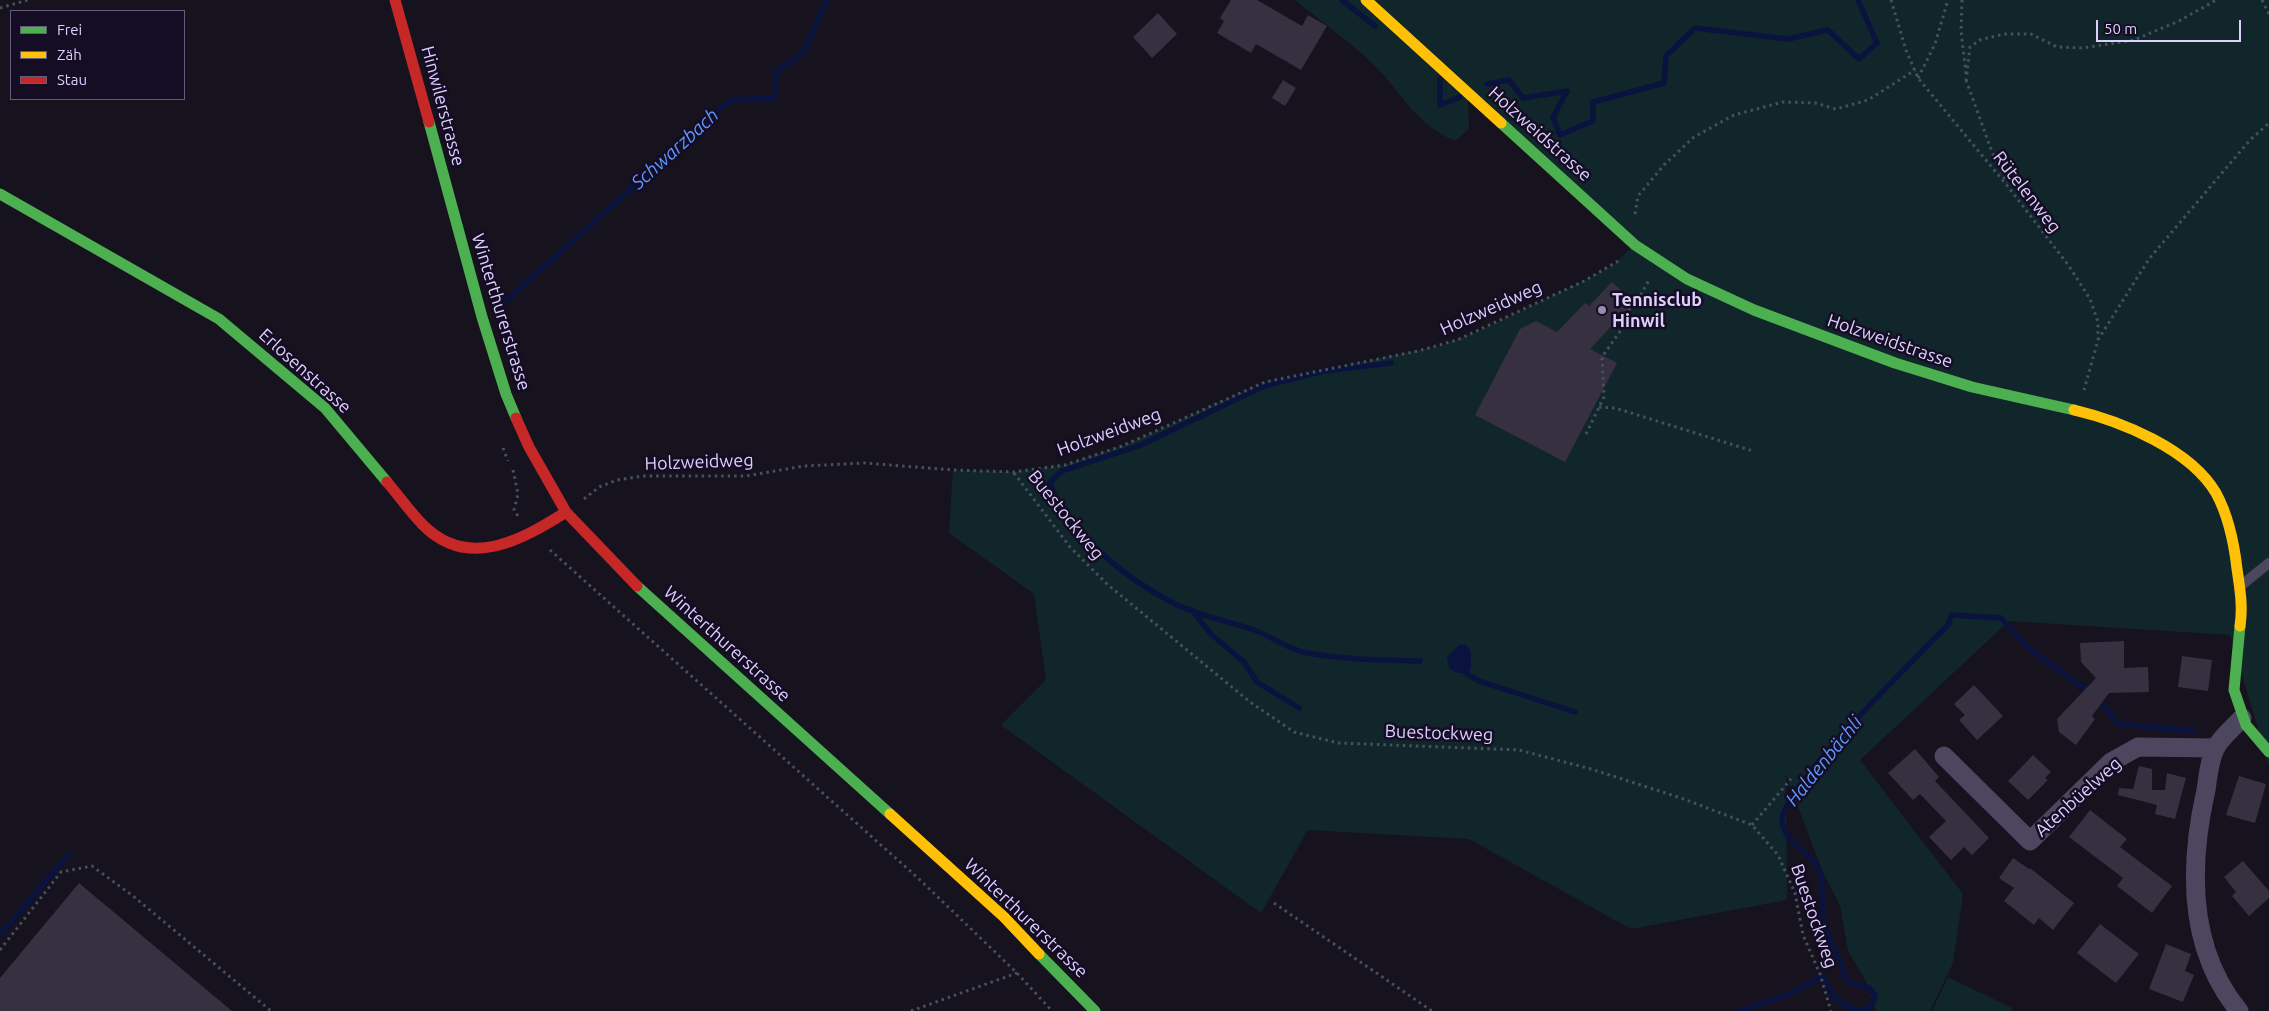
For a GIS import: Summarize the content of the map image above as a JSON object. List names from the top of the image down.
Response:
{
  "streets": {
    "street": [
      "Hinwilerstrasse",
      "Holzweidstrasse",
      "Winterthurerstrasse",
      "Erlosenstrasse",
      "Atenbüelweg"
    ],
    "path": ["Rütelenweg", "Holzweidweg", "Buestockweg"]
  },
  "crossings": [
    ["Hinwilerstrasse", "Winterthurerstrasse"],
    ["Holzweidstrasse", "Rütelenweg"],
    ["Holzweidstrasse", "Holzweidweg"],
    ["Holzweidweg", "Winterthurerstrasse"],
    ["Holzweidweg", "Erlosenstrasse"],
    ["Holzweidweg", "Buestockweg"],
    ["Winterthurerstrasse", "Erlosenstrasse"]
  ],
  "water": ["Schwarzbach", "Haldenbächli"],
  "places": ["Tennisclub Hinwil"],
  "legend": ["Frei", "Zäh", "Stau"],
  "scale_bar": "50 m"
}
